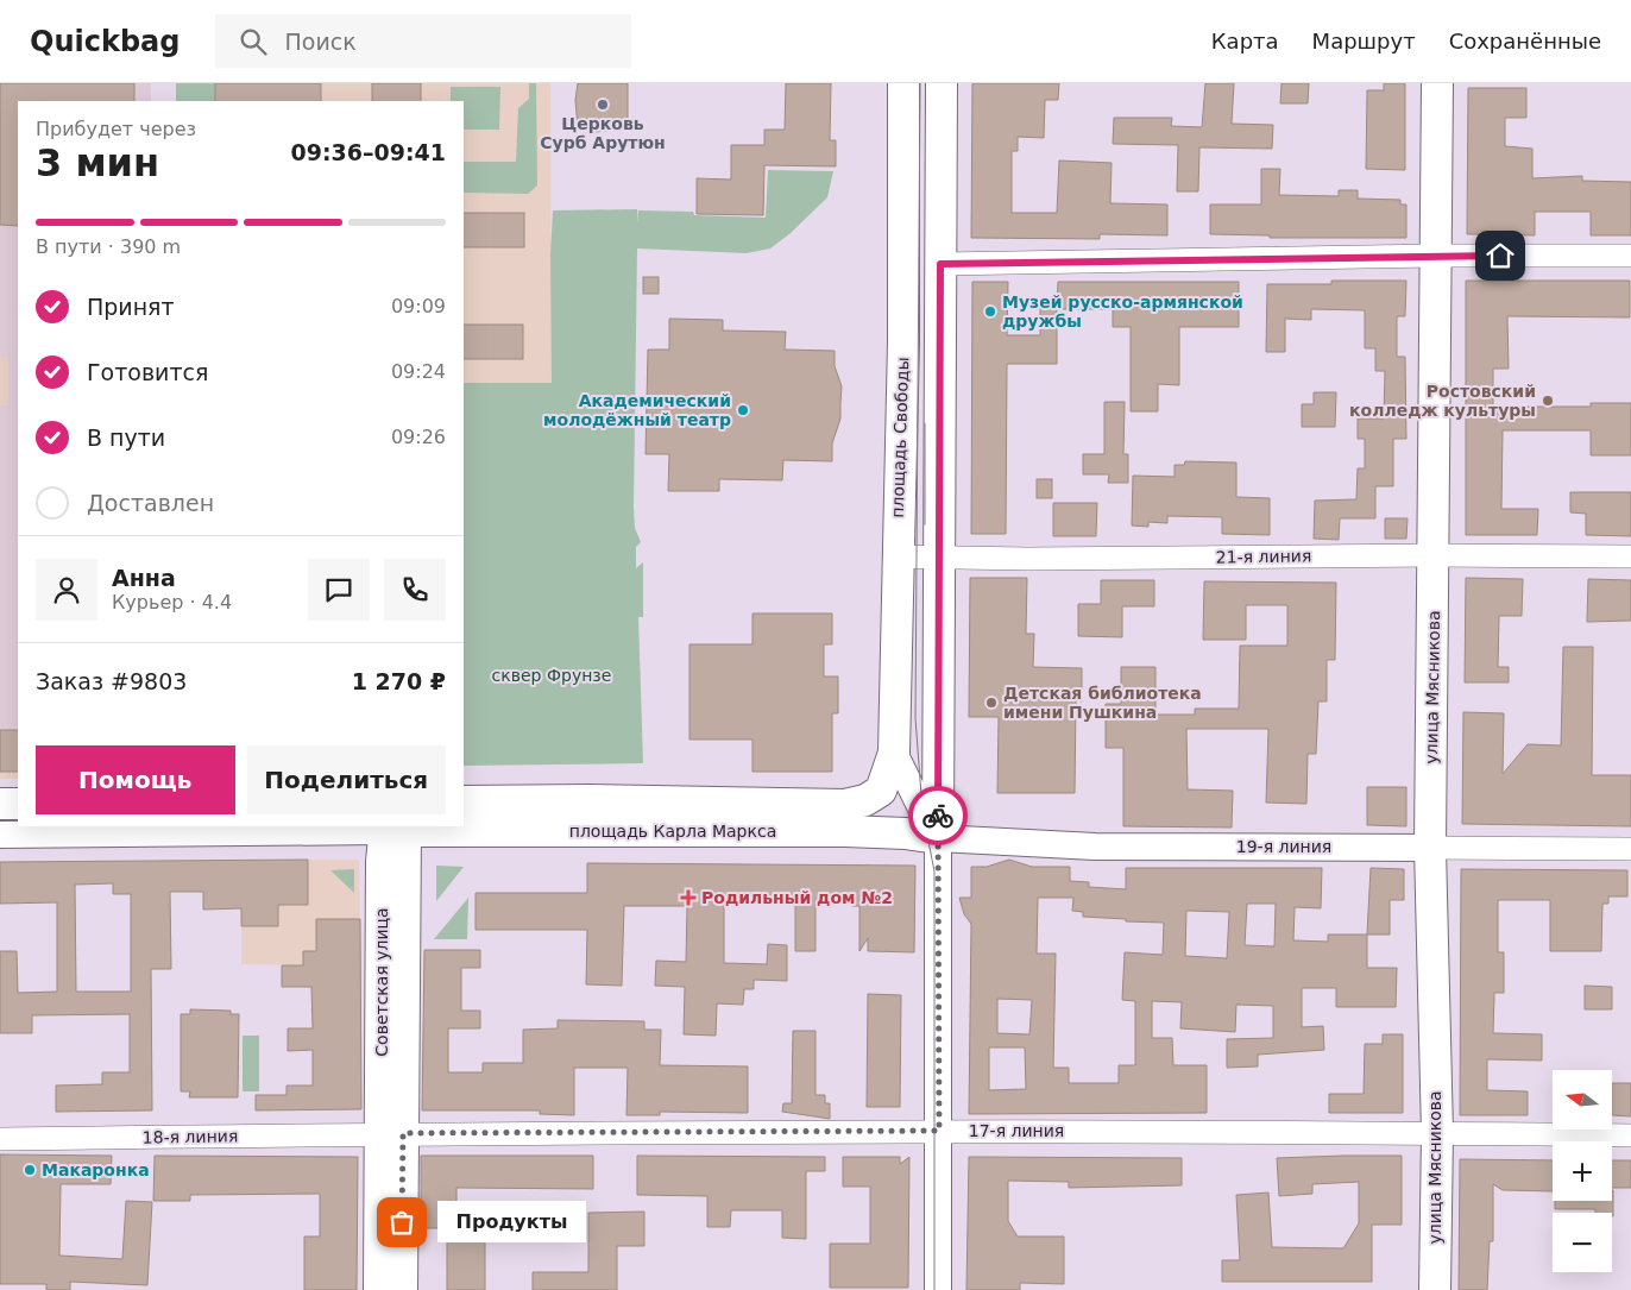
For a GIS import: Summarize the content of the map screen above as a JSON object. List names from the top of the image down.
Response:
{
  "streets": {
    "main road": [
      "площадь Свободы",
      "улица Мясникова",
      "площадь Карла Маркса",
      "Советская улица"
    ],
    "street": [
      "21-я линия",
      "19-я линия",
      "17-я линия",
      "18-я линия"
    ]
  },
  "crossings": [
    ["площадь Свободы", "21-я линия"],
    ["площадь Свободы", "площадь Карла Маркса"],
    ["21-я линия", "улица Мясникова"],
    ["улица Мясникова", "19-я линия"],
    ["улица Мясникова", "17-я линия"],
    ["площадь Карла Маркса", "19-я линия"],
    ["площадь Карла Маркса", "Советская улица"],
    ["Советская улица", "17-я линия"],
    ["Советская улица", "18-я линия"],
    ["17-я линия", "18-я линия"]
  ],
  "parks": ["сквер Фрунзе"],
  "places": {
    "other": [
      "Церковь Сурб Арутюн",
      "Музей русско-армянской дружбы",
      "Ростовский колледж культуры",
      "Академический молодёжный театр",
      "Детская библиотека имени Пушкина",
      "Макаронка",
      "Продукты"
    ],
    "health": ["Родильный дом №2"]
  },
  "north": "left",
  "page": {
    "header": "Quickbag",
    "search": "Поиск",
    "nav": ["Карта", "Маршрут", "Сохранённые"],
    "heading": ["3 мин", "Прибудет через", "09:36–09:41"],
    "panel": [
      "Анна",
      "Курьер · 4.4",
      "Заказ #9803",
      "1 270 ₽"
    ],
    "bar": "В пути · 390 m",
    "list": [
      ["Принят", "09:09"],
      ["Готовится", "09:24"],
      ["В пути", "09:26"],
      "Доставлен"
    ],
    "buttons": ["Помощь", "Поделиться"],
    "map_buttons": ["+", "−"],
    "bubble": "Продукты"
  }
}
